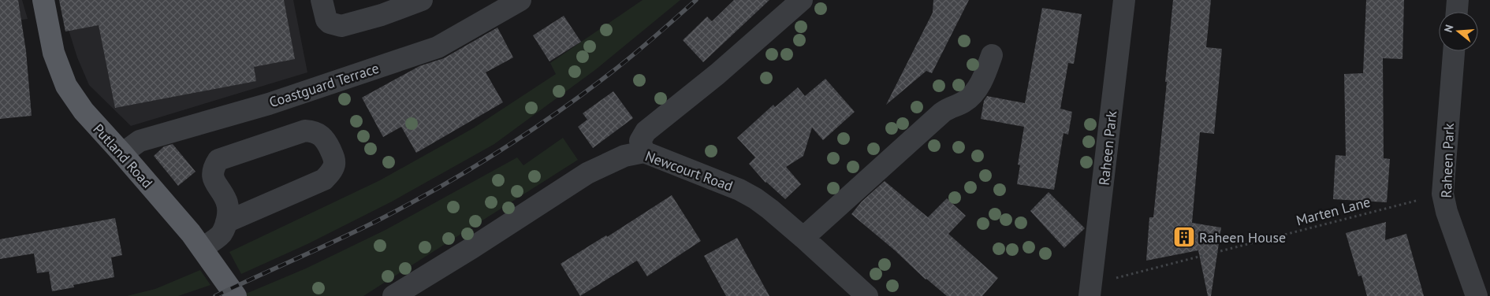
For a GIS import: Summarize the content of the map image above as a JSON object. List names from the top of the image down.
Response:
{
  "streets": {
    "main road": ["Putland Road"],
    "street": ["Coastguard Terrace", "Raheen Park", "Newcourt Road"],
    "path": ["Marten Lane"]
  },
  "crossings": [
    ["Coastguard Terrace", "Putland Road"],
    ["Raheen Park", "Marten Lane"]
  ],
  "places": {
    "building": ["Raheen House"]
  },
  "north": "left"
}
